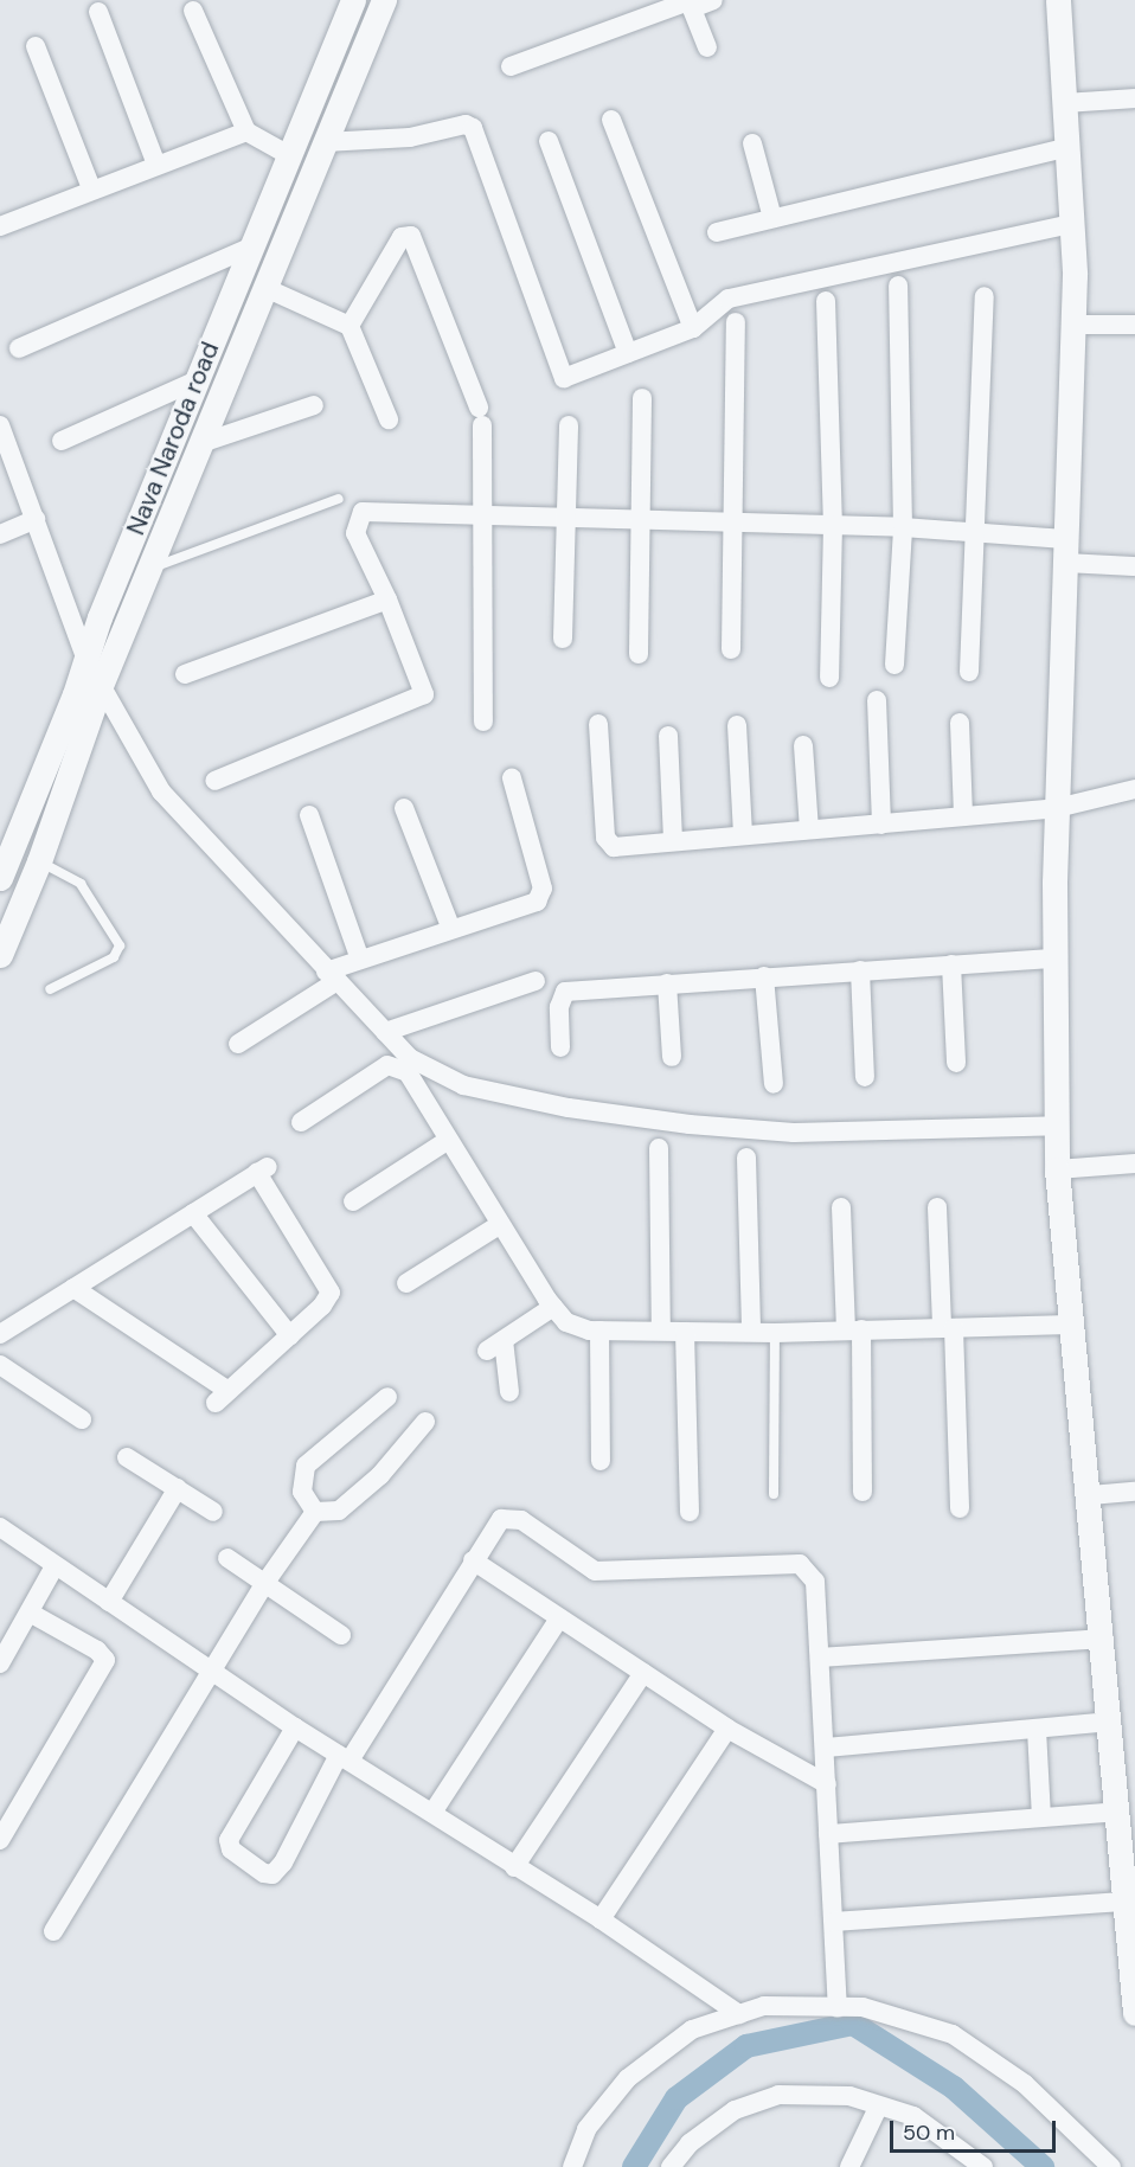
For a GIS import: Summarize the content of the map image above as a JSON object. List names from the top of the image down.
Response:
{
  "streets": {
    "street": ["Nava Naroda road"]
  },
  "scale_bar": "50 m"
}
